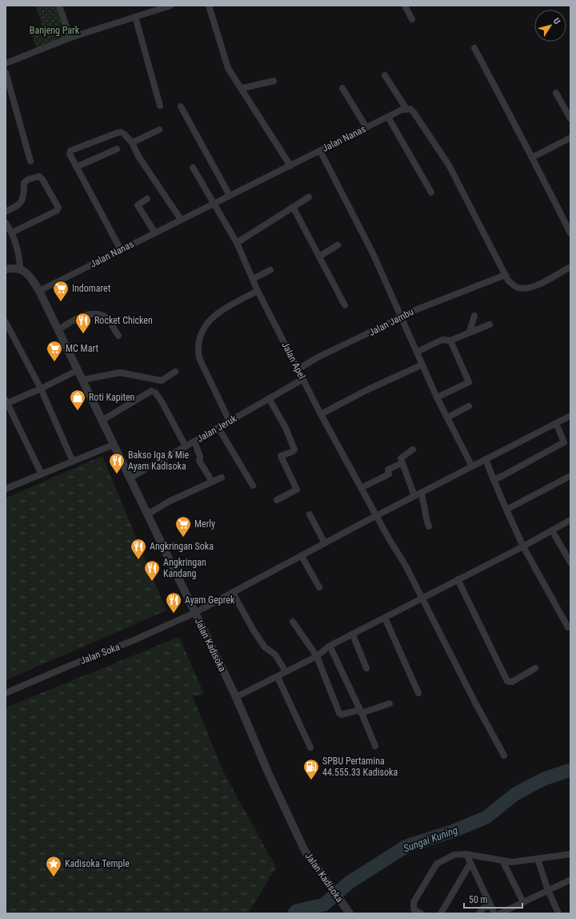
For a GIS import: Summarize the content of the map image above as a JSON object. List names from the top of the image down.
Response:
{
  "streets": {
    "street": [
      "Jalan Nanas",
      "Jalan Jambu",
      "Jalan Apel",
      "Jalan Jeruk",
      "Jalan Kadisoka",
      "Jalan Soka"
    ]
  },
  "crossings": [
    ["Jalan Nanas", "Jalan Apel"],
    ["Jalan Nanas", "Jalan Kadisoka"],
    ["Jalan Jambu", "Jalan Apel"],
    ["Jalan Apel", "Jalan Jeruk"],
    ["Jalan Apel", "Jalan Soka"],
    ["Jalan Jeruk", "Jalan Kadisoka"],
    ["Jalan Kadisoka", "Jalan Soka"]
  ],
  "water": ["Sungai Kuning"],
  "parks": ["Banjeng Park"],
  "places": {
    "supermarket": ["Indomaret", "MC Mart", "Merly"],
    "restaurant": [
      "Rocket Chicken",
      "Bakso Iga & Mie Ayam Kadisoka",
      "Angkringan Soka",
      "Angkringan Kandang",
      "Ayam Geprek"
    ],
    "shop": ["Roti Kapiten"],
    "fuel station": ["SPBU Pertamina 44.555.33 Kadisoka"],
    "place": ["Kadisoka Temple"]
  },
  "scale_bar": "50 m",
  "north": "top right"
}
